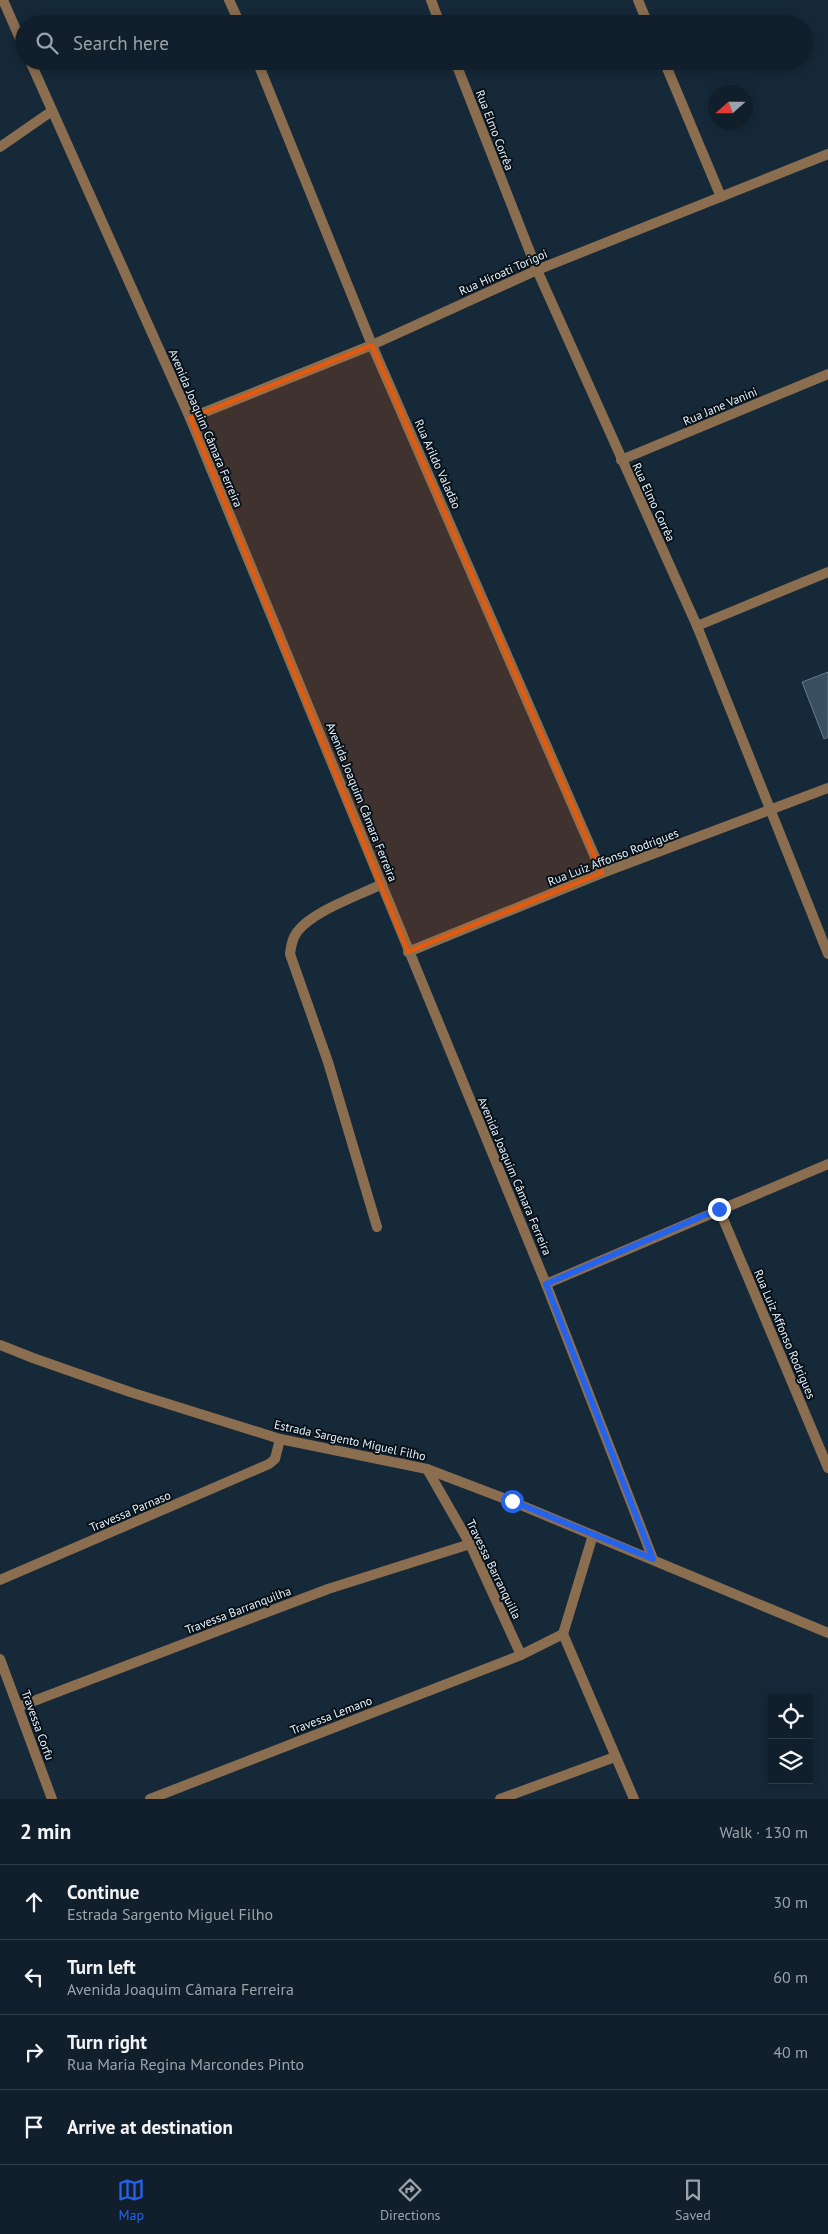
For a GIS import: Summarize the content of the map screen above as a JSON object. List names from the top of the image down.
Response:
{
  "streets": {
    "street": [
      "Rua Elmo Corrêa",
      "Rua Hiroati Torigoi",
      "Rua Jane Vanini",
      "Avenida Joaquim Câmara Ferreira",
      "Rua Arildo Valadão",
      "Rua Luiz Affonso Rodrigues",
      "Estrada Sargento Miguel Filho",
      "Travessa Parnaso",
      "Travessa Barranquilla",
      "Travessa Barranquilha",
      "Travessa Lemano",
      "Travessa Corfu"
    ]
  },
  "crossings": [
    ["Rua Elmo Corrêa", "Rua Hiroati Torigoi"],
    ["Rua Elmo Corrêa", "Rua Jane Vanini"],
    ["Rua Elmo Corrêa", "Rua Luiz Affonso Rodrigues"],
    ["Rua Hiroati Torigoi", "Avenida Joaquim Câmara Ferreira"],
    ["Rua Hiroati Torigoi", "Rua Arildo Valadão"],
    ["Avenida Joaquim Câmara Ferreira", "Rua Luiz Affonso Rodrigues"],
    ["Avenida Joaquim Câmara Ferreira", "Estrada Sargento Miguel Filho"],
    ["Rua Arildo Valadão", "Rua Luiz Affonso Rodrigues"],
    ["Estrada Sargento Miguel Filho", "Travessa Parnaso"],
    ["Estrada Sargento Miguel Filho", "Travessa Barranquilla"],
    ["Travessa Barranquilla", "Travessa Barranquilha"],
    ["Travessa Barranquilla", "Travessa Lemano"],
    ["Travessa Barranquilha", "Travessa Corfu"]
  ],
  "north": "left",
  "page": {
    "search": "Search here",
    "heading": ["2 min", "Walk · 130 m"],
    "list": [
      ["Continue", "Estrada Sargento Miguel Filho", "30 m"],
      ["Turn left", "Avenida Joaquim Câmara Ferreira", "60 m"],
      ["Turn right", "Rua Maria Regina Marcondes Pinto", "40 m"],
      "Arrive at destination"
    ],
    "nav": ["Map", "Directions", "Saved"]
  }
}
